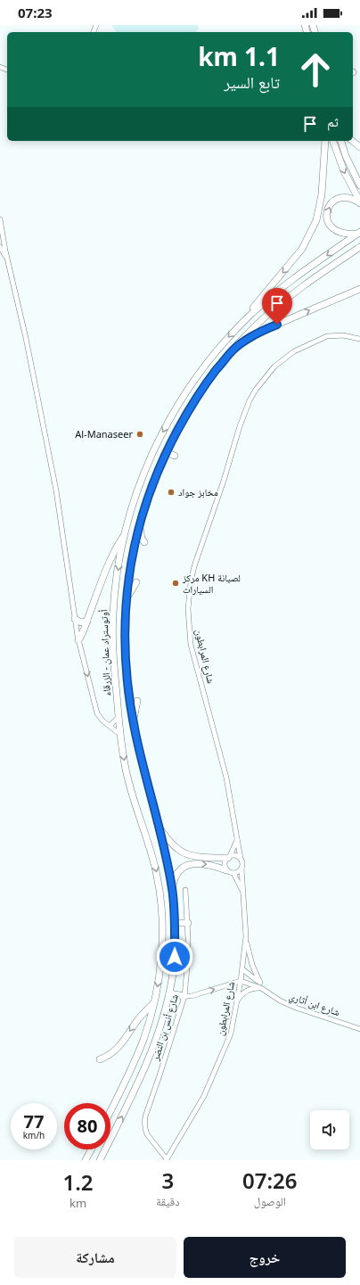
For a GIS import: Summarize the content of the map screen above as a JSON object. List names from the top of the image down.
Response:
{
  "streets": {
    "main road": ["أوتوستراد عمان - الزرقاء"],
    "street": ["شارع المرابطون", "شارع ابن أثاري", "شارع أنس بن النضر"]
  },
  "crossings": [
    ["شارع المرابطون", "شارع ابن أثاري"],
    ["شارع المرابطون", "شارع أنس بن النضر"]
  ],
  "places": ["Al-Manaseer", "مخابز جواد", "مركز KH لصيانة السيارات"],
  "page": {
    "status": "07:23",
    "turn": ["1.1 km", "تابع السير"],
    "then": "ثم",
    "speed": "77 km/h",
    "limit": "80",
    "eta": [
      "07:26",
      "الوصول",
      "3",
      "دقيقة",
      "1.2",
      "km"
    ],
    "buttons": ["خروج", "مشاركة"]
  }
}
